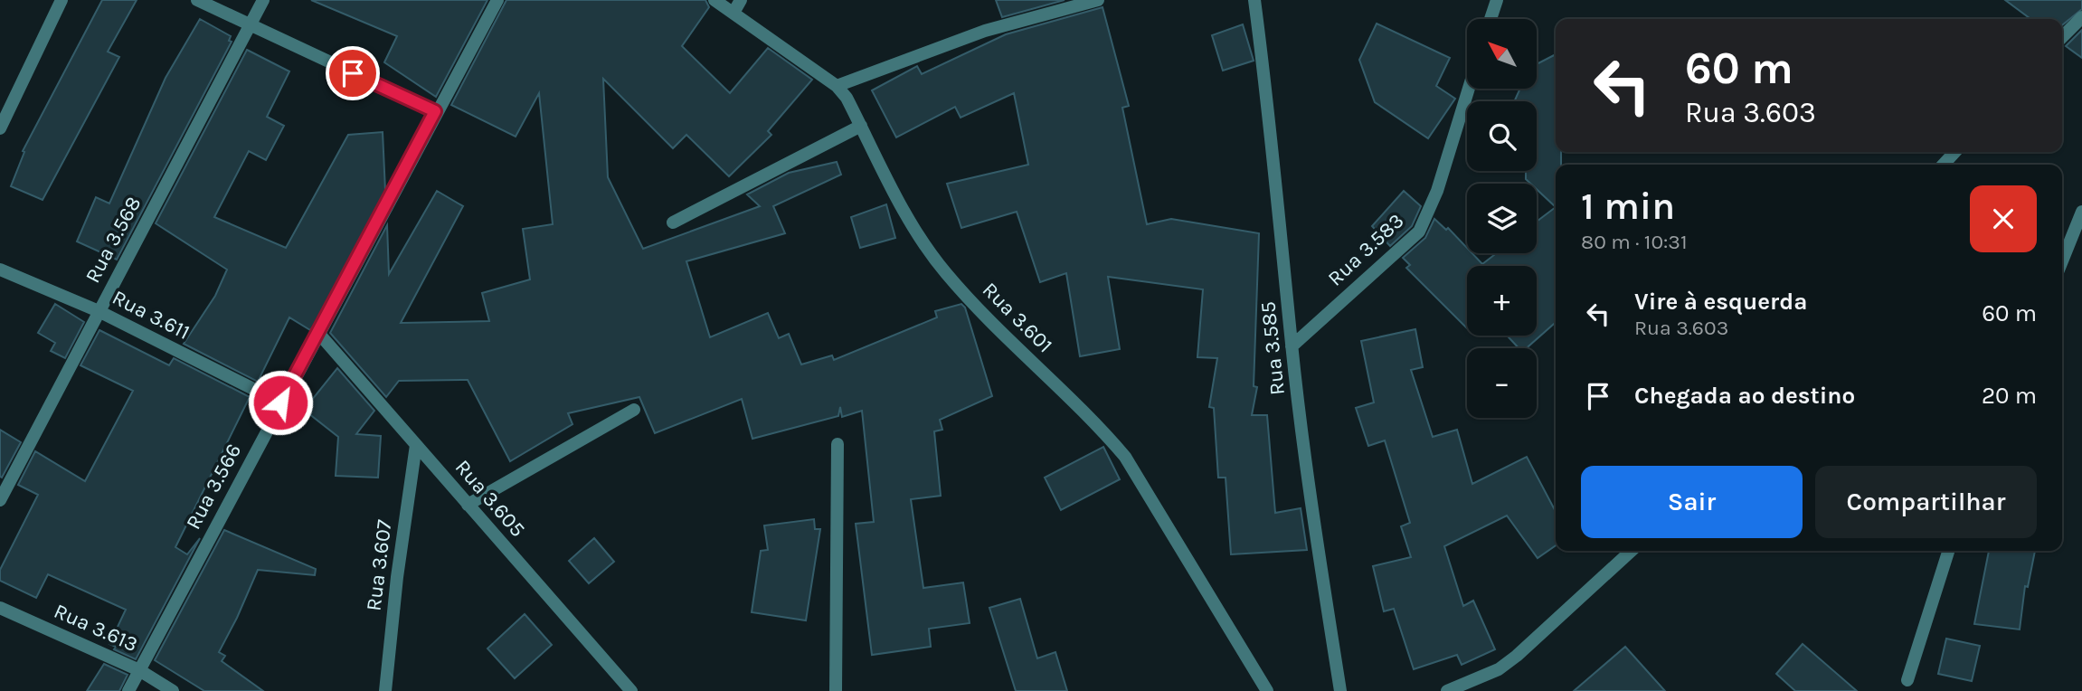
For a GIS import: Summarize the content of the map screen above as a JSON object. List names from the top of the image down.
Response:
{
  "streets": {
    "street": [
      "Rua 3.568",
      "Rua 3.583",
      "Rua 3.611",
      "Rua 3.601",
      "Rua 3.585",
      "Rua 3.566",
      "Rua 3.605",
      "Rua 3.607",
      "Rua 3.613"
    ]
  },
  "crossings": [
    ["Rua 3.568", "Rua 3.611"],
    ["Rua 3.583", "Rua 3.585"],
    ["Rua 3.611", "Rua 3.566"],
    ["Rua 3.566", "Rua 3.605"],
    ["Rua 3.566", "Rua 3.613"],
    ["Rua 3.605", "Rua 3.607"]
  ],
  "north": "top left",
  "page": {
    "map_buttons": ["+", "−"],
    "turn": ["60 m", "Rua 3.603"],
    "heading": ["1 min", "80 m · 10:31"],
    "list": [
      {
        "name": "Vire à esquerda",
        "note": "Rua 3.603",
        "value": "60 m"
      },
      {
        "name": "Chegada ao destino",
        "value": "20 m"
      }
    ],
    "buttons": ["Sair", "Compartilhar"]
  }
}
